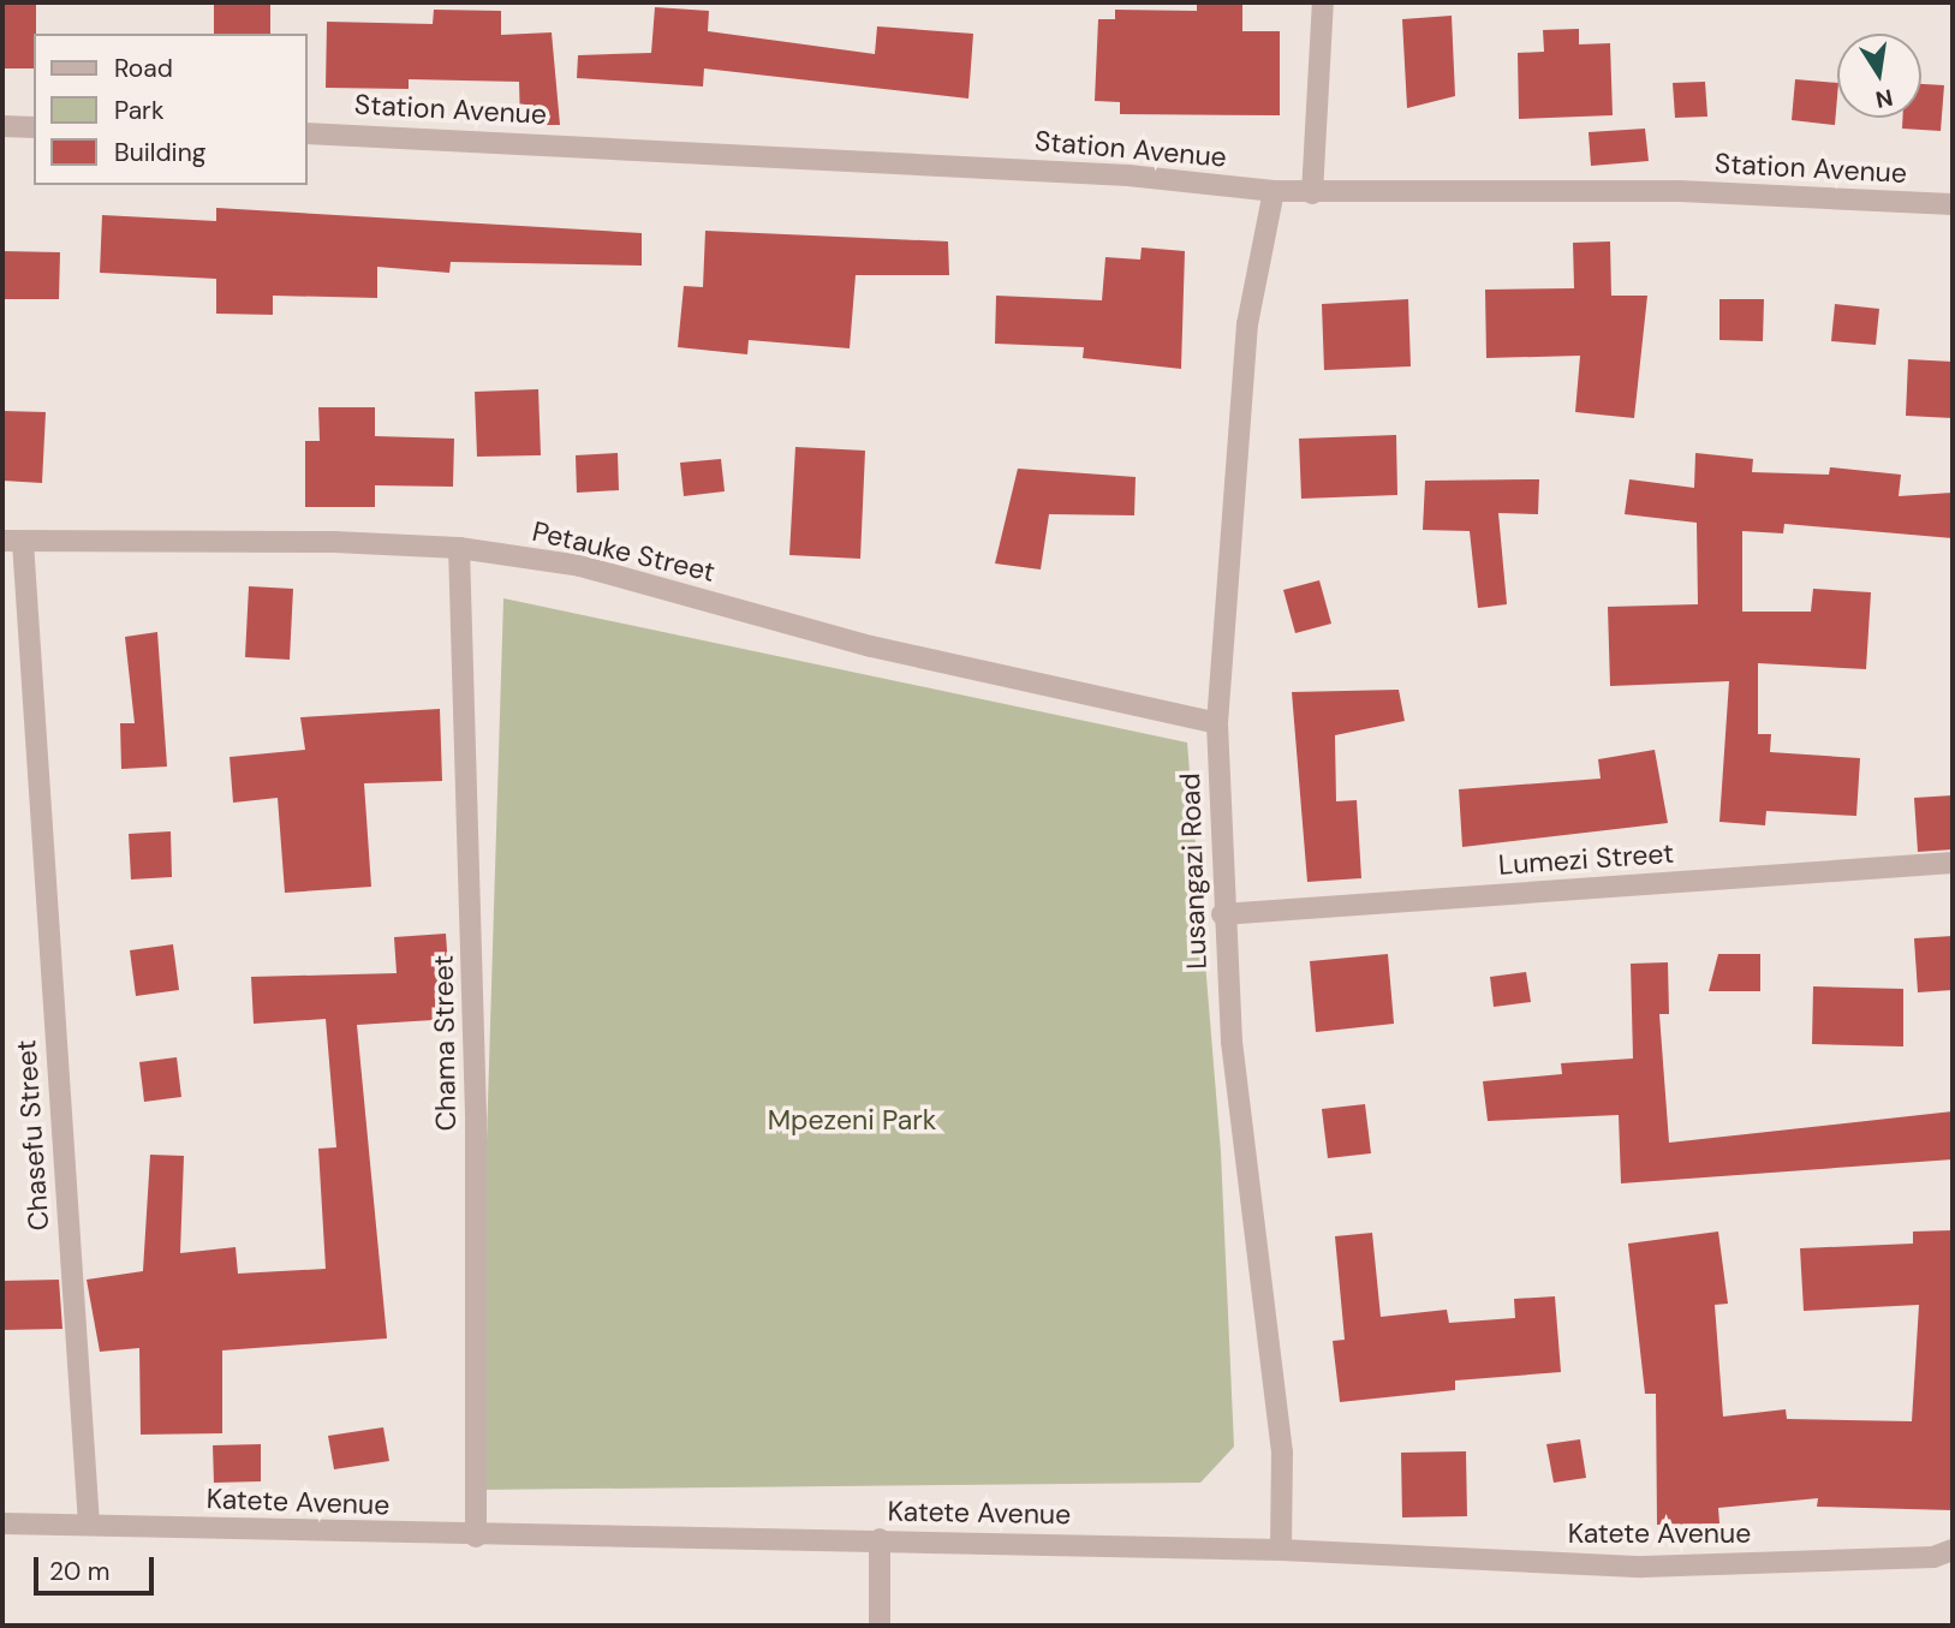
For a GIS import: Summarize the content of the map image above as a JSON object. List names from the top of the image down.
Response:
{
  "streets": {
    "street": [
      "Station Avenue",
      "Petauke Street",
      "Lumezi Street",
      "Lusangazi Road",
      "Chama Street",
      "Chasefu Street",
      "Katete Avenue"
    ]
  },
  "crossings": [
    ["Station Avenue", "Lusangazi Road"],
    ["Petauke Street", "Lusangazi Road"],
    ["Petauke Street", "Chama Street"],
    ["Petauke Street", "Chasefu Street"],
    ["Lumezi Street", "Lusangazi Road"],
    ["Lusangazi Road", "Katete Avenue"],
    ["Chama Street", "Katete Avenue"],
    ["Chasefu Street", "Katete Avenue"]
  ],
  "parks": ["Mpezeni Park"],
  "legend": ["Road", "Park", "Building"],
  "scale_bar": "20 m",
  "north": "bottom"
}
